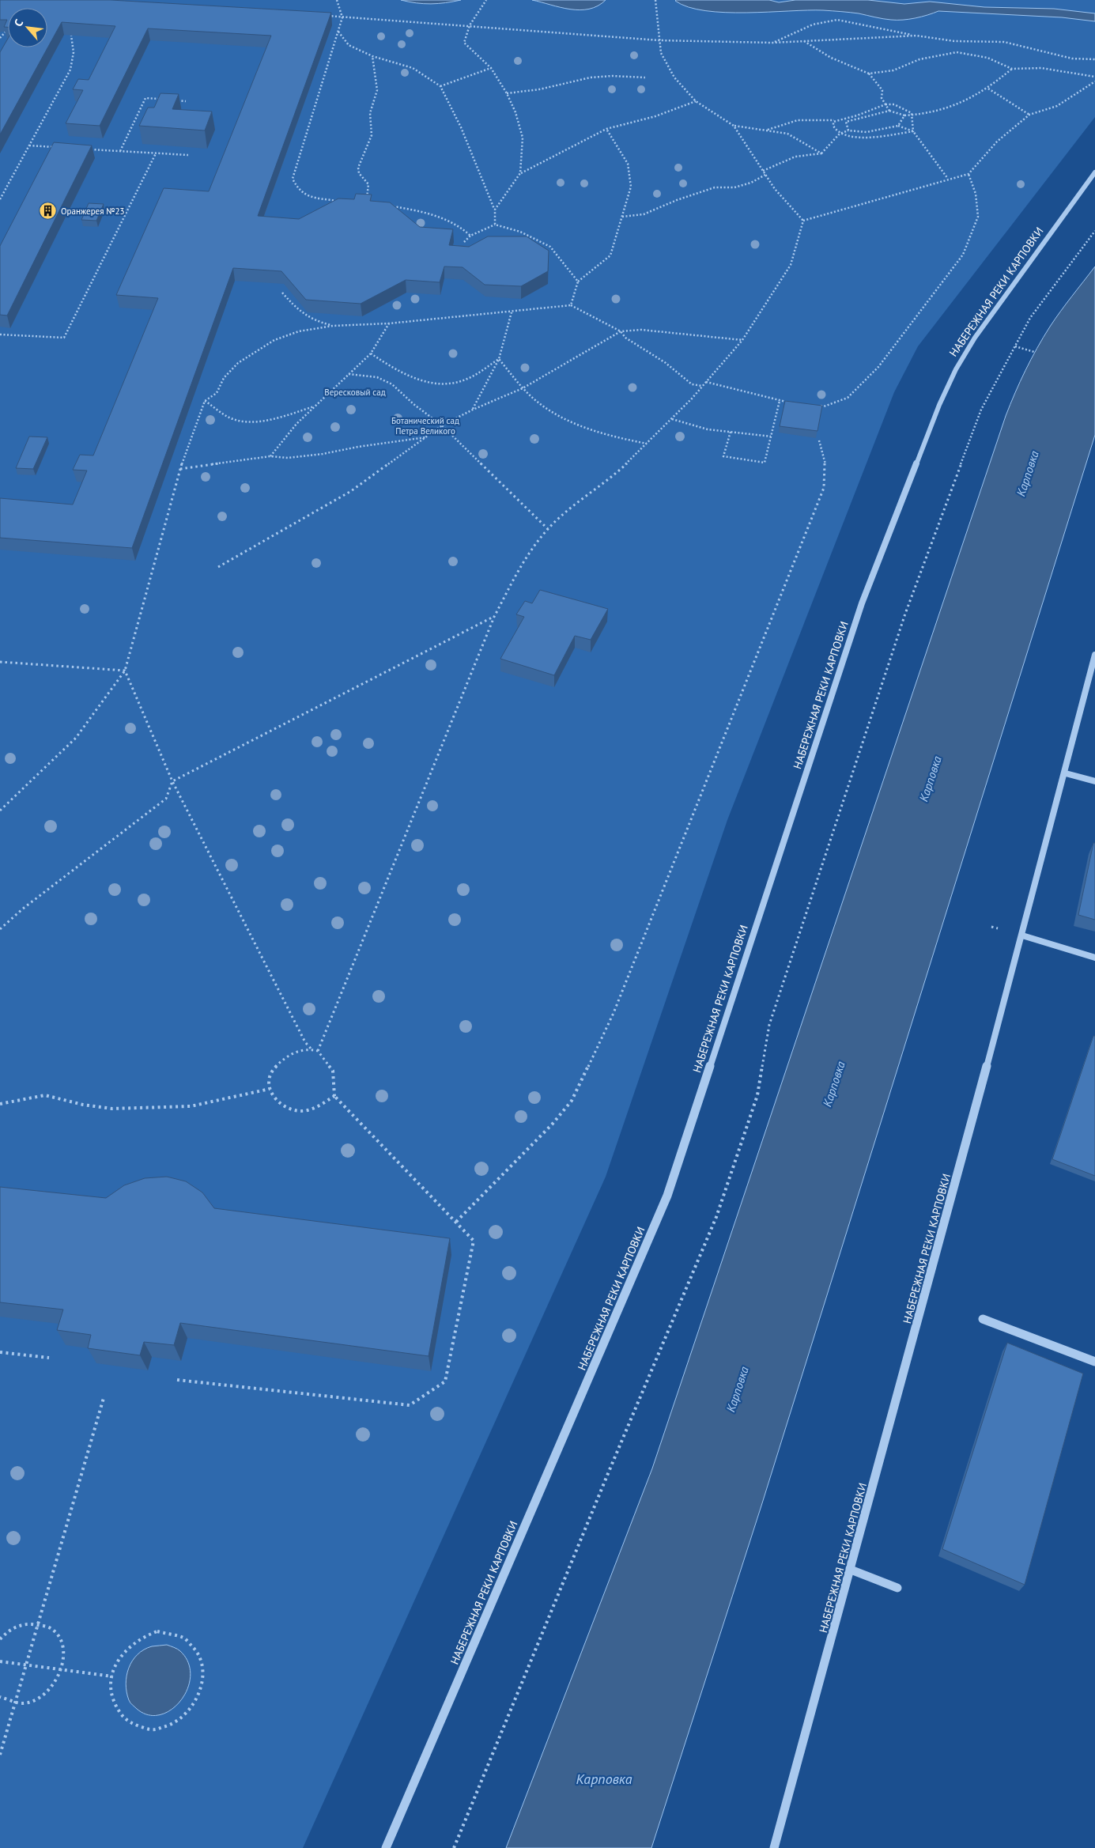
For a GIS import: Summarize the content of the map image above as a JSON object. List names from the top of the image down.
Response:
{
  "streets": {
    "street": ["НАБЕРЕЖНАЯ РЕКИ КАРПОВКИ"]
  },
  "water": ["Карповка"],
  "parks": ["Вересковый сад", "Ботанический сад Петра Великого"],
  "places": {
    "building": ["Оранжерея №23"]
  },
  "north": "top left"
}
